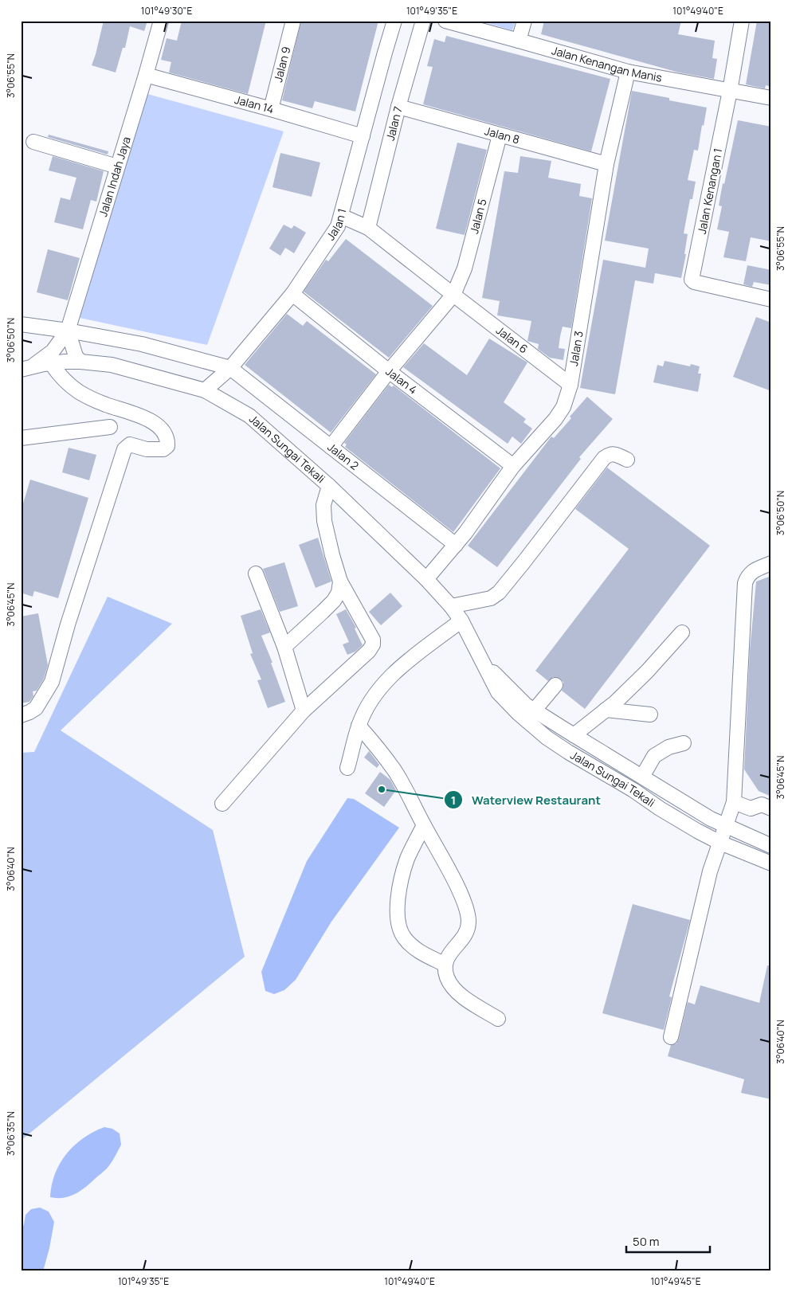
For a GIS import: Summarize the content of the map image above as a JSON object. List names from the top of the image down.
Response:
{
  "streets": {
    "street": [
      "Jalan Kenangan Manis",
      "Jalan 9",
      "Jalan 14",
      "Jalan 7",
      "Jalan 8",
      "Jalan Indah Jaya",
      "Jalan Kenangan 1",
      "Jalan 5",
      "Jalan 1",
      "Jalan 6",
      "Jalan 3",
      "Jalan 4",
      "Jalan Sungai Tekali",
      "Jalan 2"
    ]
  },
  "crossings": [
    ["Jalan Kenangan Manis", "Jalan Kenangan 1"],
    ["Jalan Kenangan Manis", "Jalan 3"],
    ["Jalan 9", "Jalan 14"],
    ["Jalan 14", "Jalan Indah Jaya"],
    ["Jalan 14", "Jalan 1"],
    ["Jalan 7", "Jalan 8"],
    ["Jalan 7", "Jalan 6"],
    ["Jalan 8", "Jalan 5"],
    ["Jalan 8", "Jalan 3"],
    ["Jalan Indah Jaya", "Jalan Sungai Tekali"],
    ["Jalan 5", "Jalan 6"],
    ["Jalan 1", "Jalan 6"],
    ["Jalan 1", "Jalan 4"],
    ["Jalan 1", "Jalan Sungai Tekali"],
    ["Jalan 1", "Jalan 2"],
    ["Jalan 6", "Jalan 3"],
    ["Jalan 3", "Jalan 4"],
    ["Jalan 3", "Jalan Sungai Tekali"],
    ["Jalan 3", "Jalan 2"]
  ],
  "places": ["Waterview Restaurant"],
  "scale_bar": "50 m",
  "coordinates": [
    "101°49'30\"E",
    "101°49'35\"E",
    "101°49'40\"E",
    "3°06'55\"N",
    "3°06'50\"N",
    "3°06'45\"N",
    "3°06'40\"N",
    "3°06'35\"N",
    "101°49'45\"E"
  ]
}
